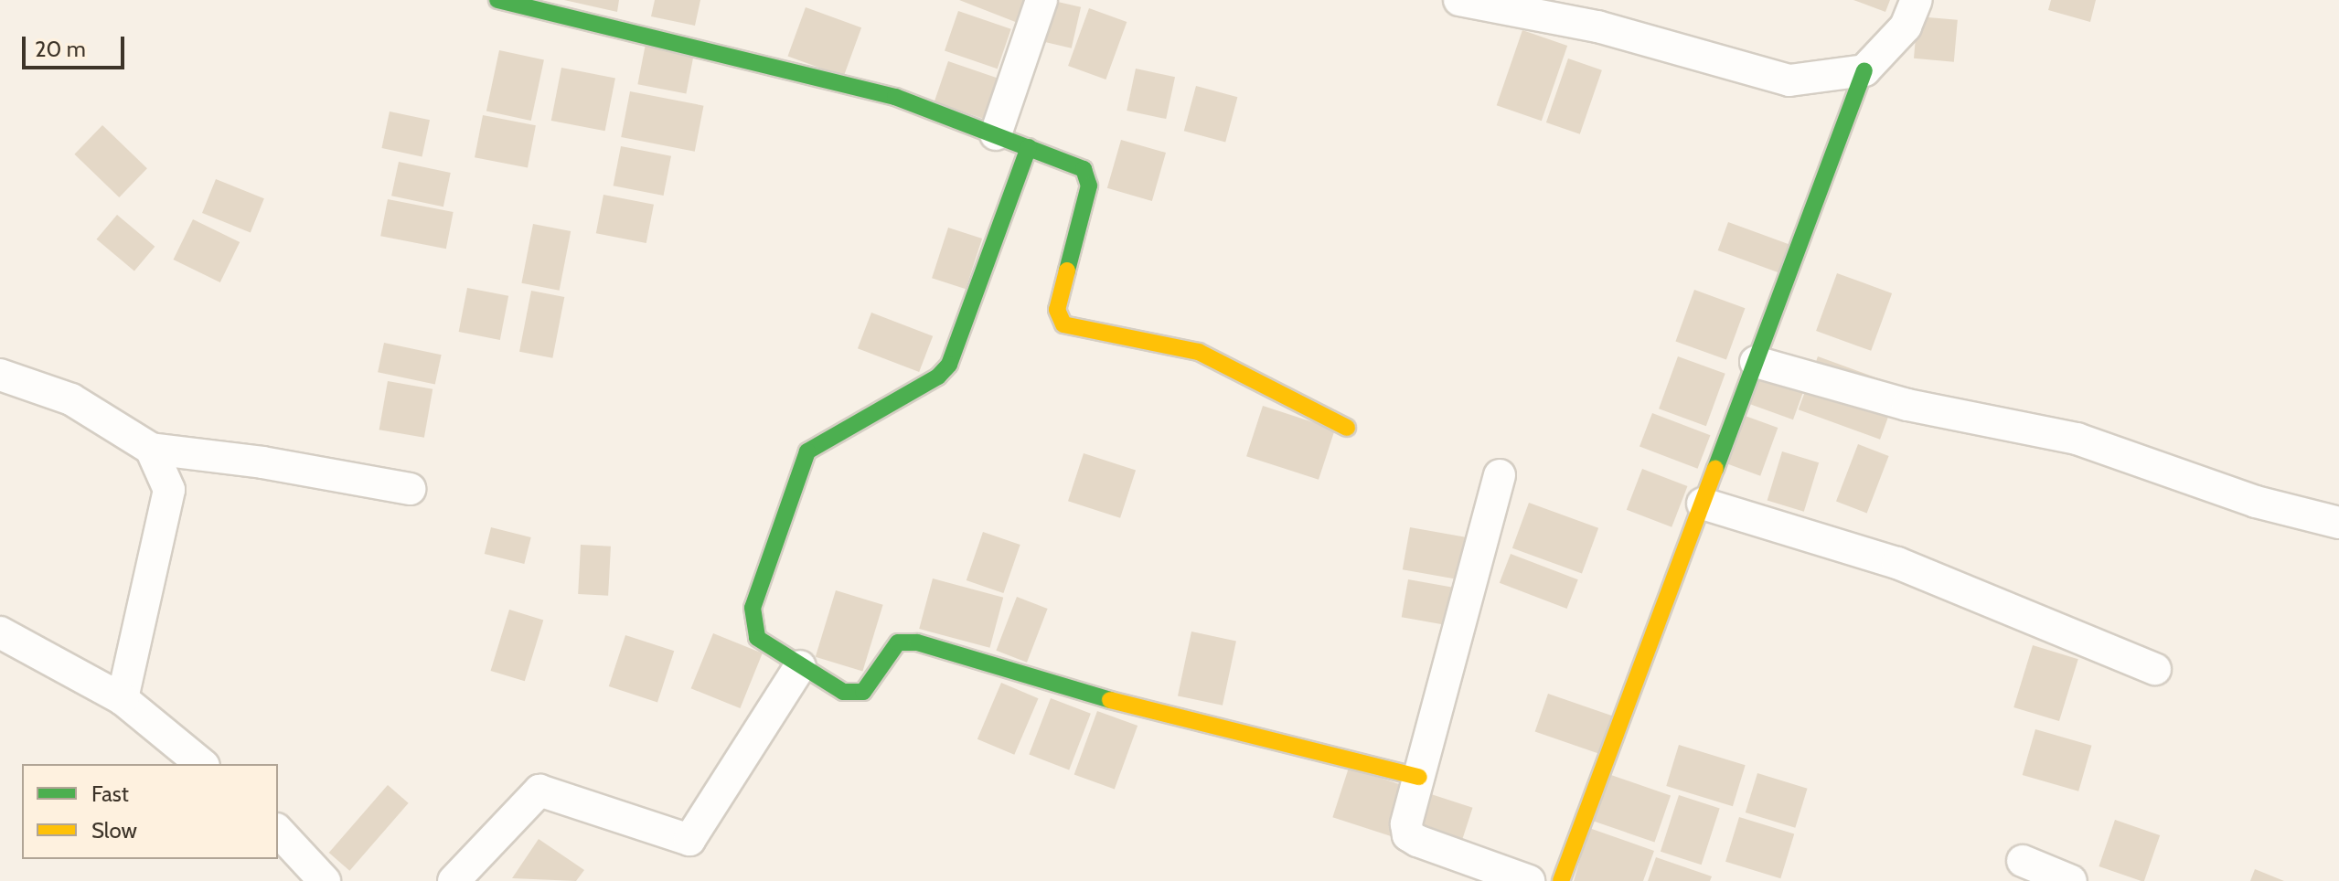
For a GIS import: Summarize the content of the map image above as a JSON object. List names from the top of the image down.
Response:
{
  "legend": ["Fast", "Slow"],
  "scale_bar": "20 m"
}
